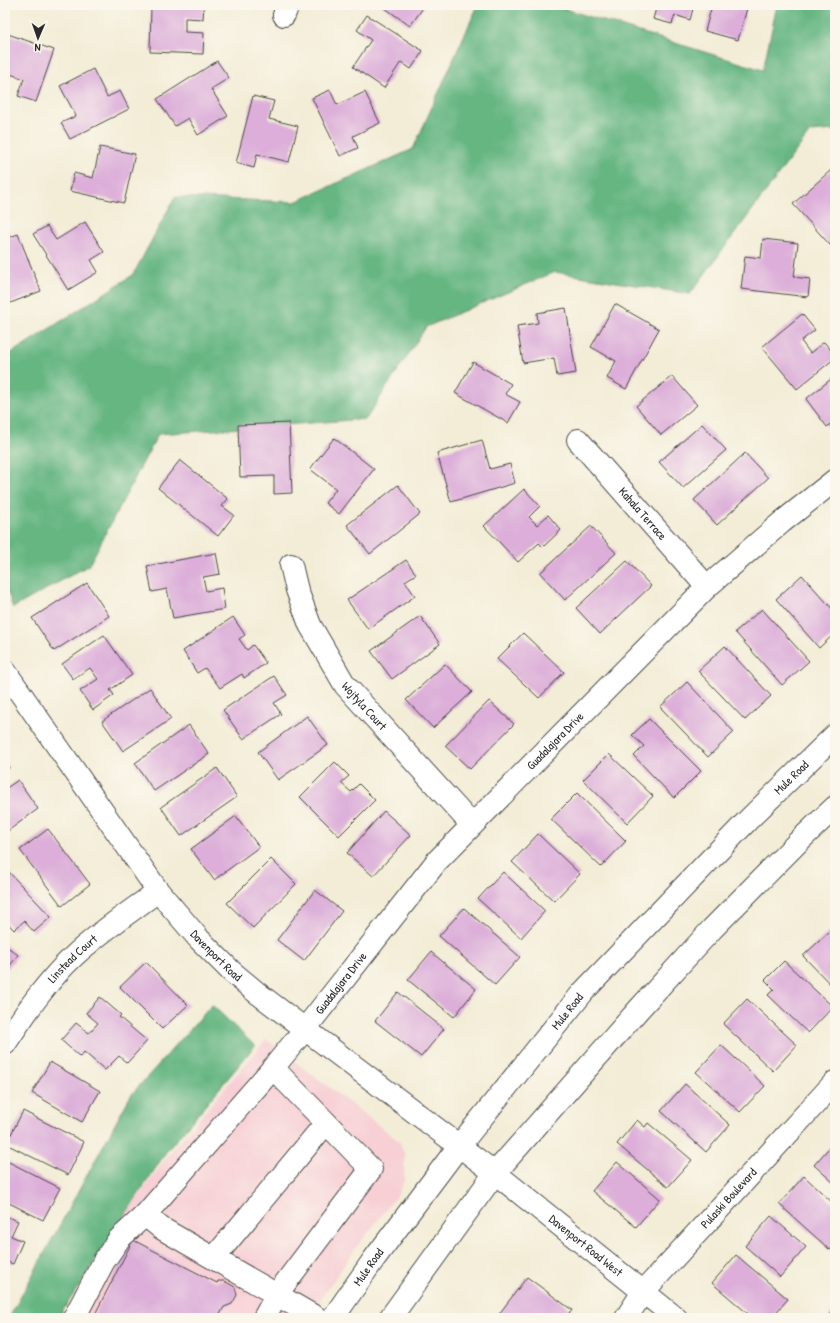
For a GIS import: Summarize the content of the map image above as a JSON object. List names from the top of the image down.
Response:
{
  "streets": {
    "street": [
      "Kahala Terrace",
      "Wojtyla Court",
      "Guadalajara Drive",
      "Mule Road",
      "Davenport Road",
      "Linstead Court",
      "Pulaski Boulevard",
      "Davenport Road West"
    ]
  },
  "crossings": [
    ["Kahala Terrace", "Guadalajara Drive"],
    ["Wojtyla Court", "Guadalajara Drive"],
    ["Guadalajara Drive", "Davenport Road"],
    ["Mule Road", "Davenport Road"],
    ["Davenport Road", "Linstead Court"],
    ["Davenport Road", "Davenport Road West"],
    ["Pulaski Boulevard", "Davenport Road West"]
  ],
  "north": "bottom"
}
